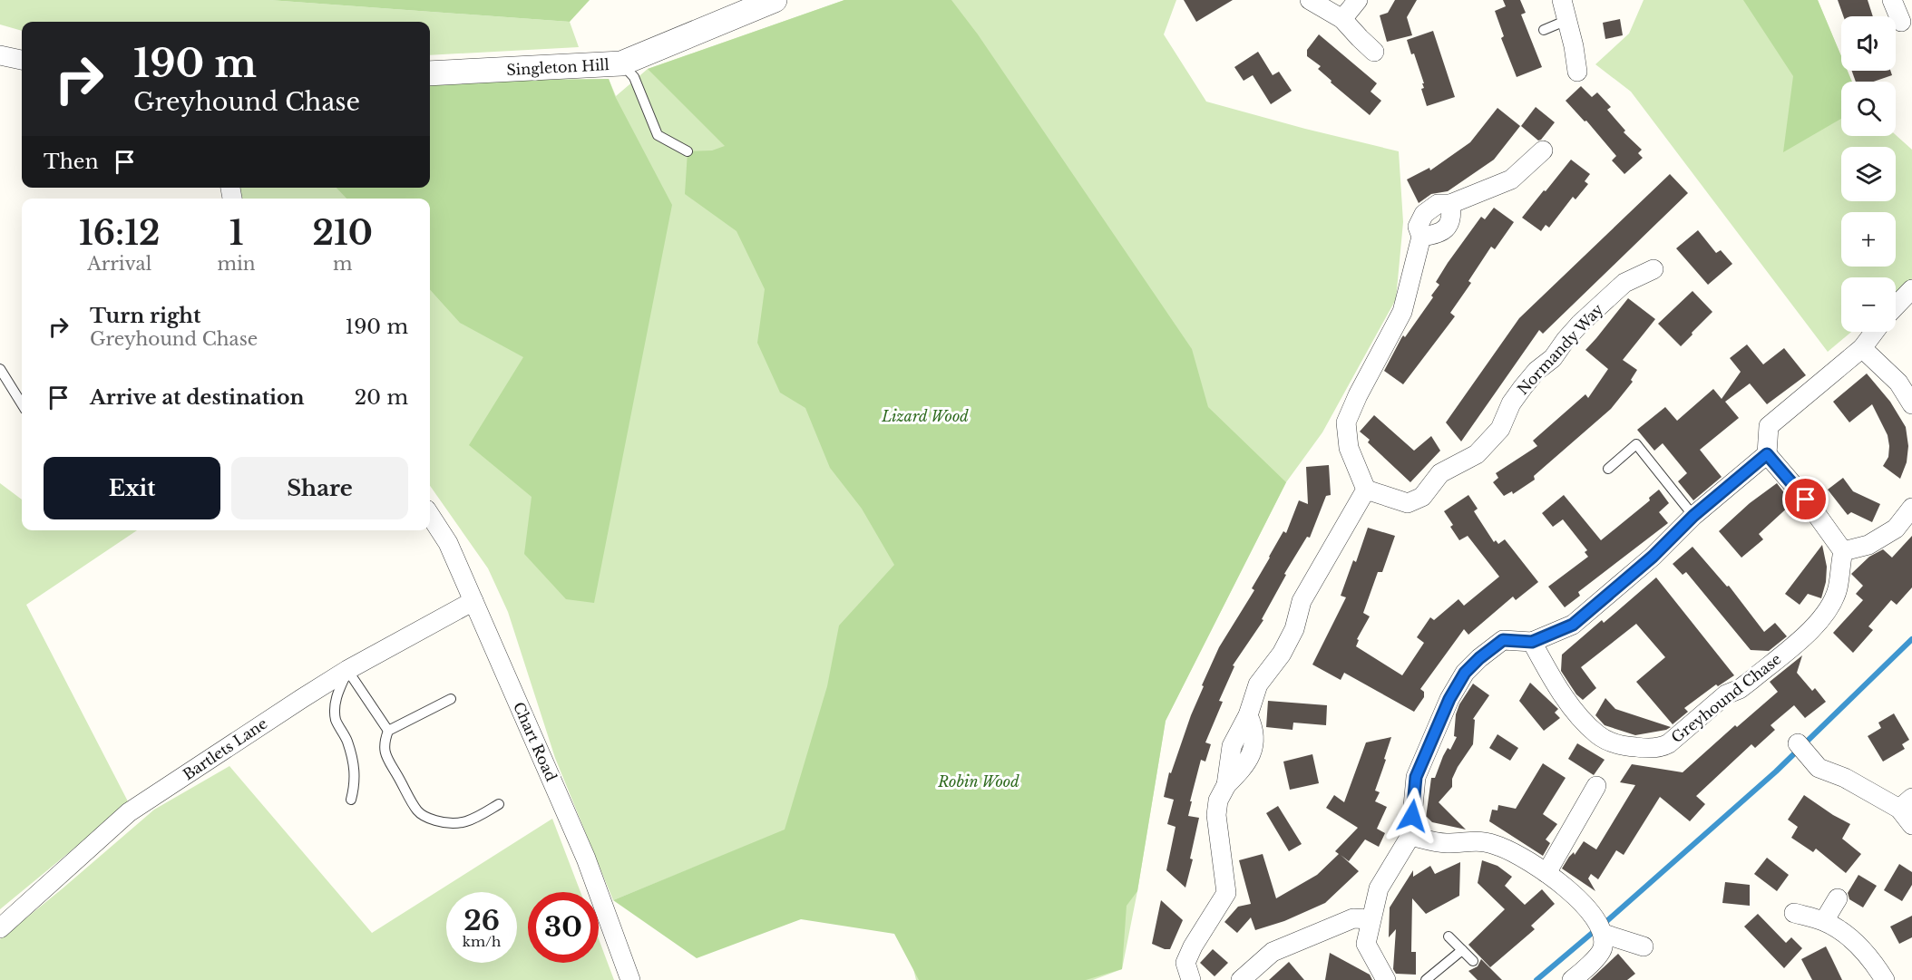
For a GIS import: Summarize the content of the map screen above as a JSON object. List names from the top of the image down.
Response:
{
  "streets": {
    "street": [
      "Singleton Hill",
      "Normandy Way",
      "Greyhound Chase",
      "Chart Road",
      "Bartlets Lane"
    ]
  },
  "crossings": [
    ["Chart Road", "Bartlets Lane"]
  ],
  "parks": ["Lizard Wood", "Robin Wood"],
  "page": {
    "map_buttons": ["+", "−"],
    "turn": ["190 m", "Greyhound Chase"],
    "then": "Then",
    "eta": [
      "16:12",
      "Arrival",
      "1",
      "min",
      "210",
      "m"
    ],
    "list": [
      {
        "name": "Turn right",
        "note": "Greyhound Chase",
        "value": "190 m"
      },
      {
        "name": "Arrive at destination",
        "value": "20 m"
      }
    ],
    "buttons": ["Exit", "Share"],
    "speed": "26 km/h",
    "limit": "30"
  }
}
